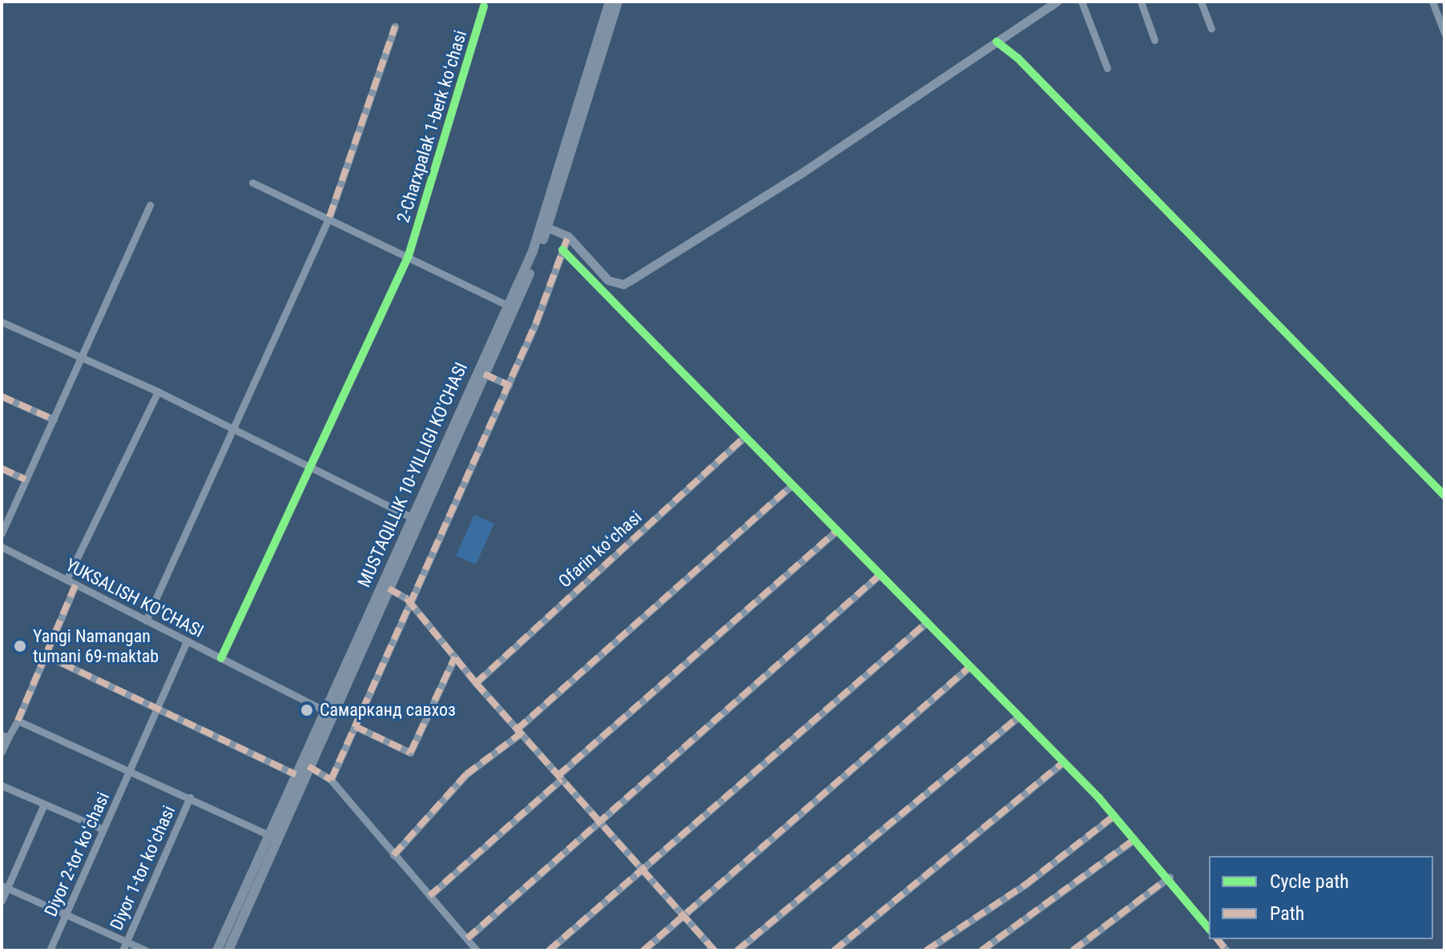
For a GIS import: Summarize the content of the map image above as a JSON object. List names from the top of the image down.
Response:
{
  "streets": {
    "main road": ["MUSTAQILLIK 10-YILLIGI KO'CHASI"],
    "street": [
      "2-Charxpalak 1-berk koʻchasi",
      "Ofarin koʻchasi",
      "YUKSALISH KO'CHASI",
      "Diyor 2-tor koʻchasi",
      "Diyor 1-tor koʻchasi"
    ]
  },
  "crossings": [
    ["2-Charxpalak 1-berk koʻchasi", "YUKSALISH KO'CHASI"],
    ["MUSTAQILLIK 10-YILLIGI KO'CHASI", "YUKSALISH KO'CHASI"],
    ["YUKSALISH KO'CHASI", "Diyor 2-tor koʻchasi"]
  ],
  "places": ["Yangi Namangan tumani 69-maktab", "Самарканд савхоз"],
  "legend": ["Cycle path", "Path"]
}
